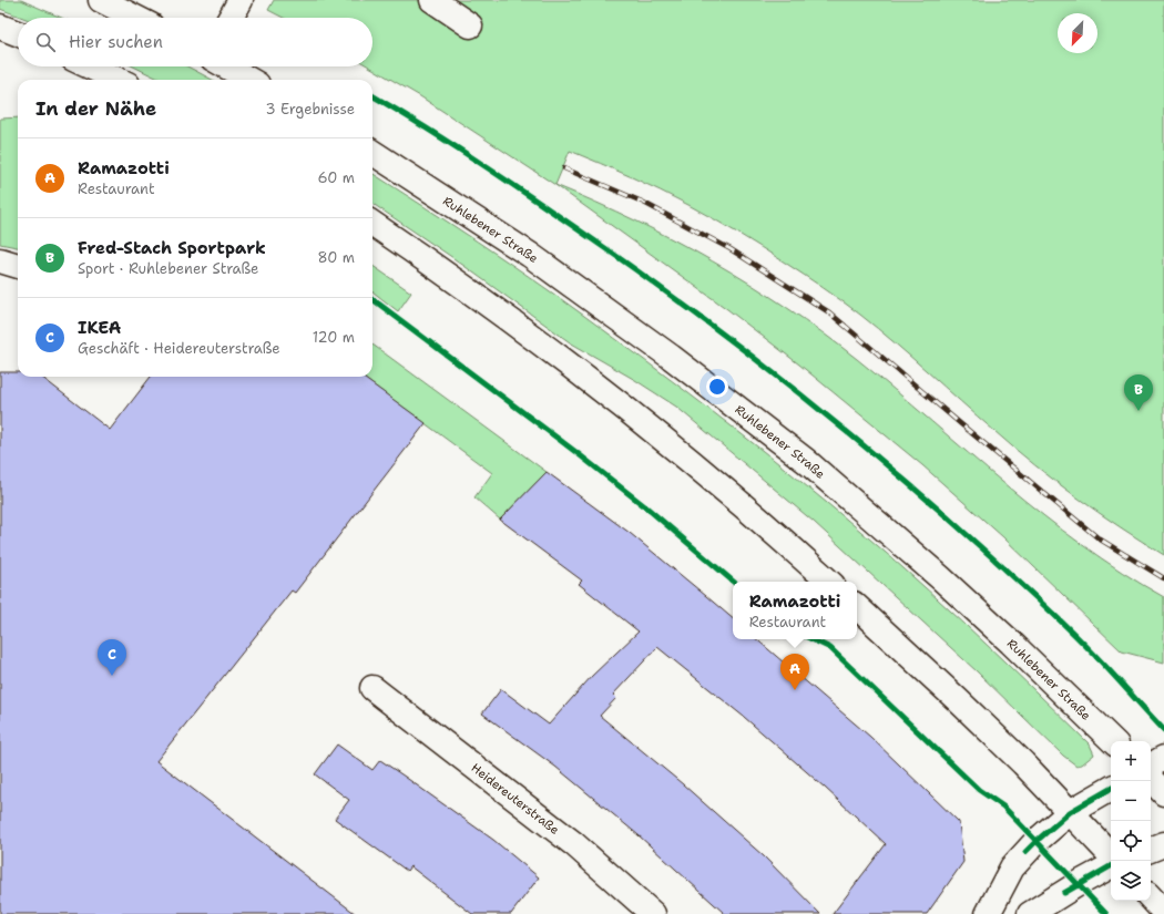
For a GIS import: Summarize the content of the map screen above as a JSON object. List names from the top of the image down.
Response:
{
  "streets": {
    "main road": ["Ruhlebener Straße", "Heidereuterstraße"]
  },
  "north": "bottom left",
  "page": {
    "search": "Hier suchen",
    "heading": ["In der Nähe", "3 Ergebnisse"],
    "list": [
      {
        "mark": "A",
        "name": "Ramazotti",
        "note": "Restaurant",
        "value": "60 m"
      },
      {
        "mark": "B",
        "name": "Fred-Stach Sportpark",
        "note": "Sport · Ruhlebener Straße",
        "value": "80 m"
      },
      {
        "mark": "C",
        "name": "IKEA",
        "note": "Geschäft · Heidereuterstraße",
        "value": "120 m"
      }
    ],
    "pins": ["B", "C", "A"],
    "popup": ["Ramazotti", "Restaurant"],
    "map_buttons": ["+", "−"]
  }
}
